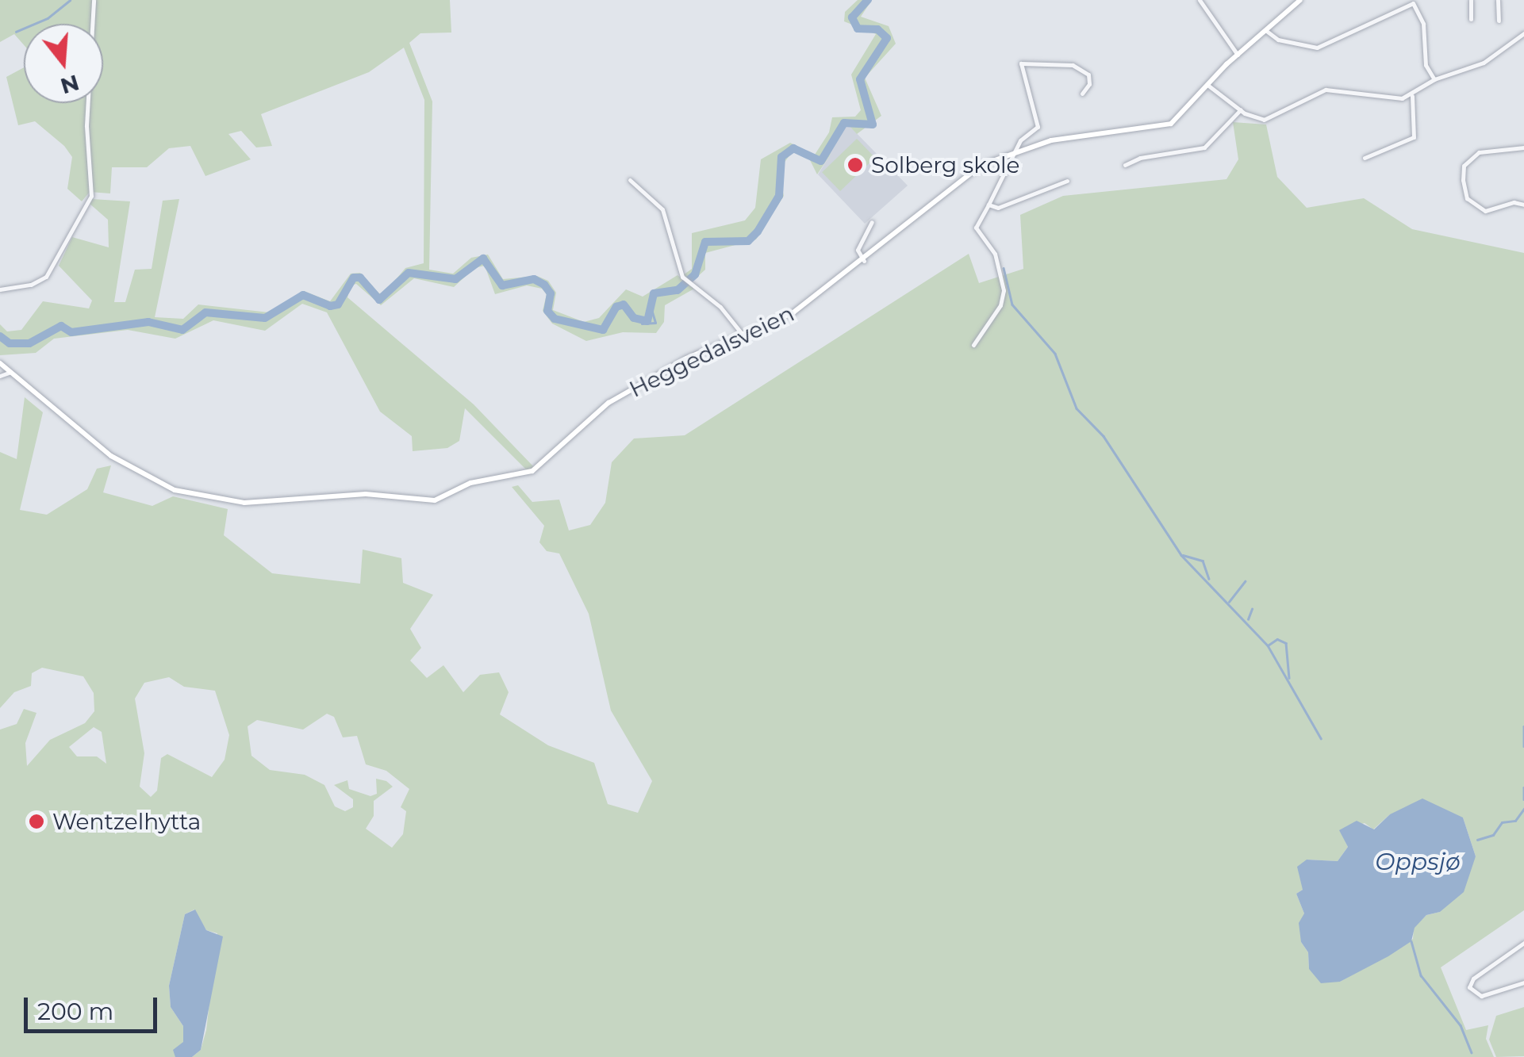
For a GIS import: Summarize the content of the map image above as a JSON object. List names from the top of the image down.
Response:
{
  "streets": {
    "main road": ["Heggedalsveien"]
  },
  "water": ["Oppsjø"],
  "places": ["Solberg skole", "Wentzelhytta"],
  "scale_bar": "200 m",
  "north": "bottom"
}
